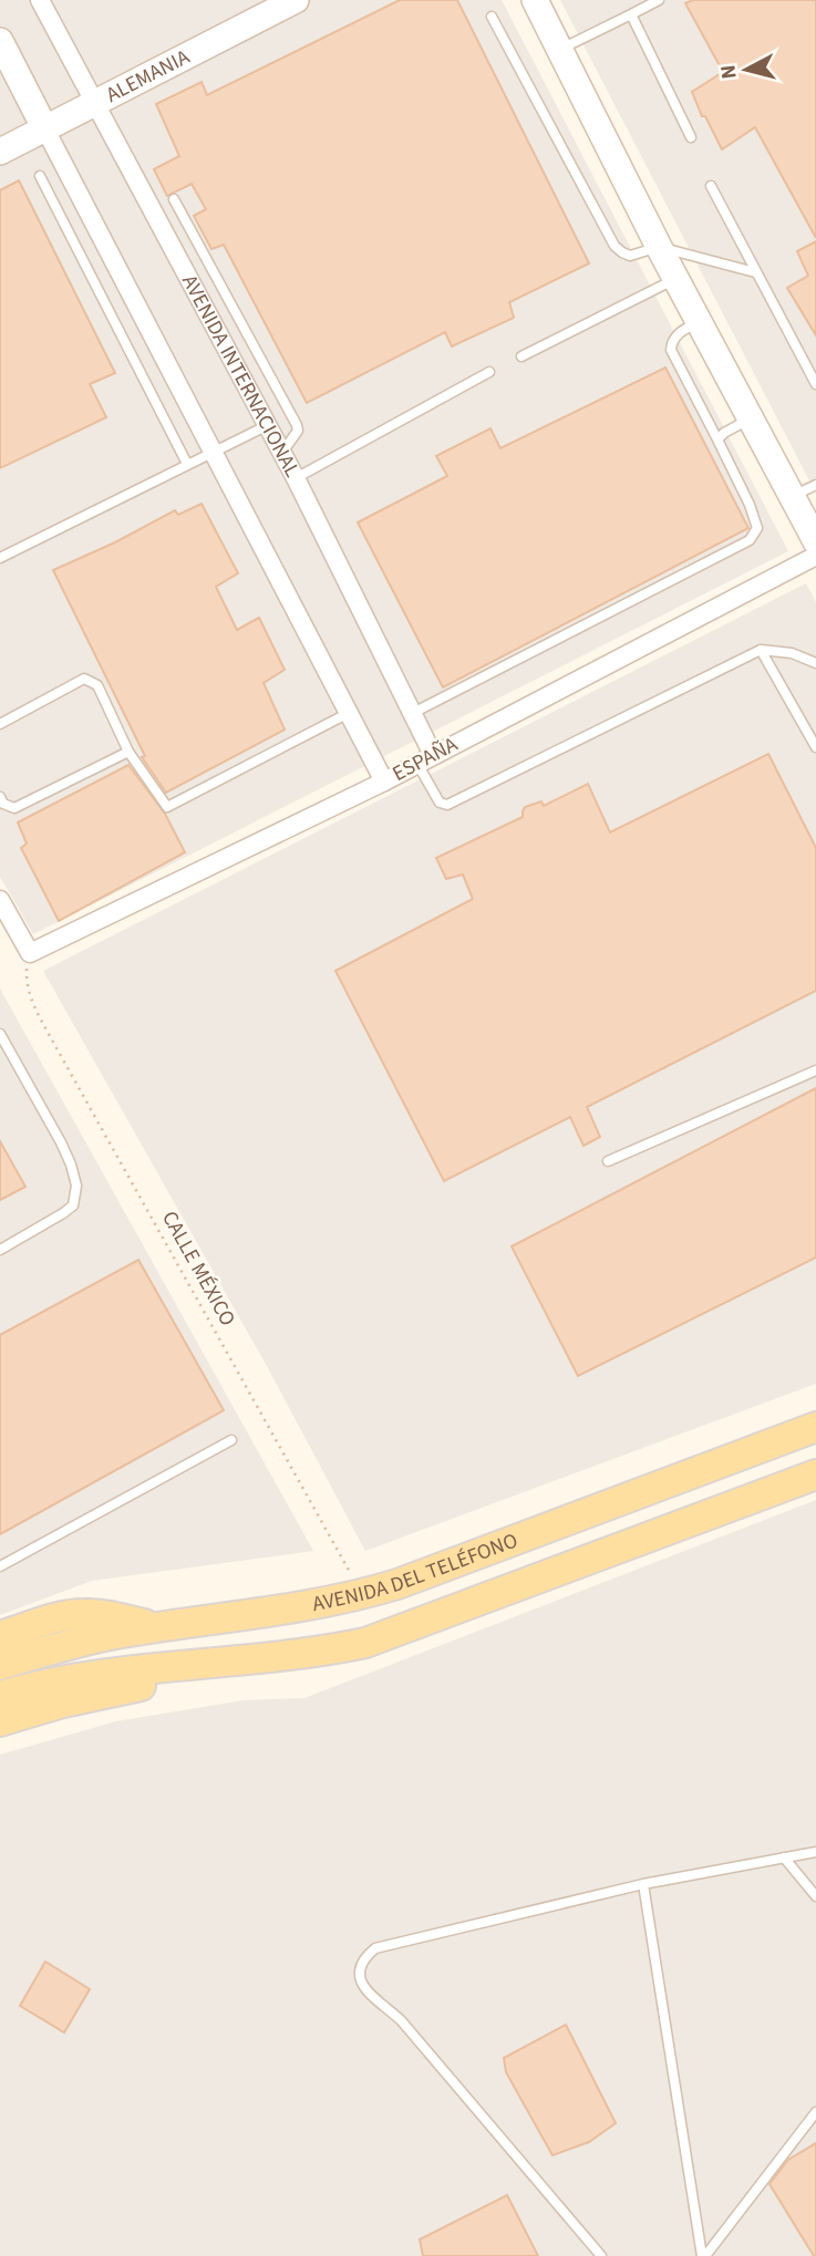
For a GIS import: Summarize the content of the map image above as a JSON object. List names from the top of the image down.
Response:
{
  "streets": {
    "main road": ["ALEMANIA", "AVENIDA DEL TELÉFONO"],
    "street": ["AVENIDA INTERNACIONAL", "ESPAÑA"],
    "path": ["CALLE MÉXICO"]
  },
  "crossings": [
    ["ALEMANIA", "AVENIDA INTERNACIONAL"],
    ["AVENIDA INTERNACIONAL", "ESPAÑA"],
    ["ESPAÑA", "CALLE MÉXICO"],
    ["CALLE MÉXICO", "AVENIDA DEL TELÉFONO"]
  ],
  "north": "left"
}
